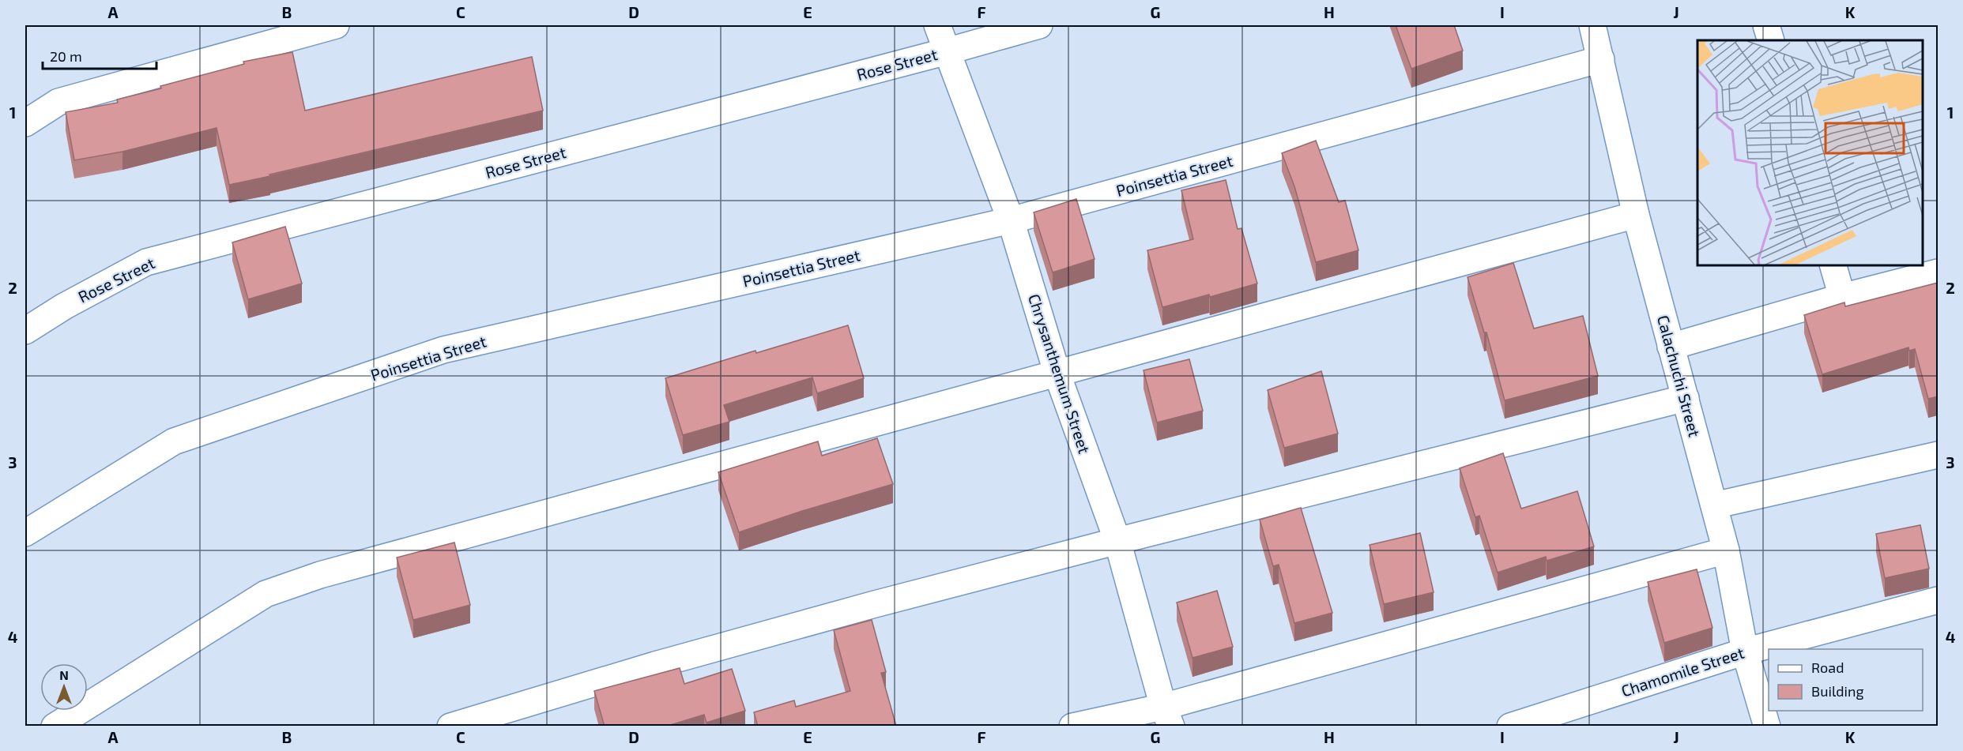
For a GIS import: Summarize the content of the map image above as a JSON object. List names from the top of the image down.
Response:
{
  "streets": {
    "street": [
      "Rose Street",
      "Poinsettia Street",
      "Chrysanthemum Street",
      "Calachuchi Street",
      "Chamomile Street"
    ]
  },
  "crossings": [
    ["Rose Street", "Chrysanthemum Street"],
    ["Poinsettia Street", "Chrysanthemum Street"],
    ["Poinsettia Street", "Calachuchi Street"],
    ["Calachuchi Street", "Chamomile Street"]
  ],
  "legend": ["Road", "Building"],
  "scale_bar": "20 m",
  "north": "top",
  "grid": {
    "columns": [
      "A",
      "B",
      "C",
      "D",
      "E",
      "F",
      "G",
      "H",
      "I",
      "J",
      "K"
    ],
    "rows": [
      "1",
      "2",
      "3",
      "4"
    ]
  }
}
